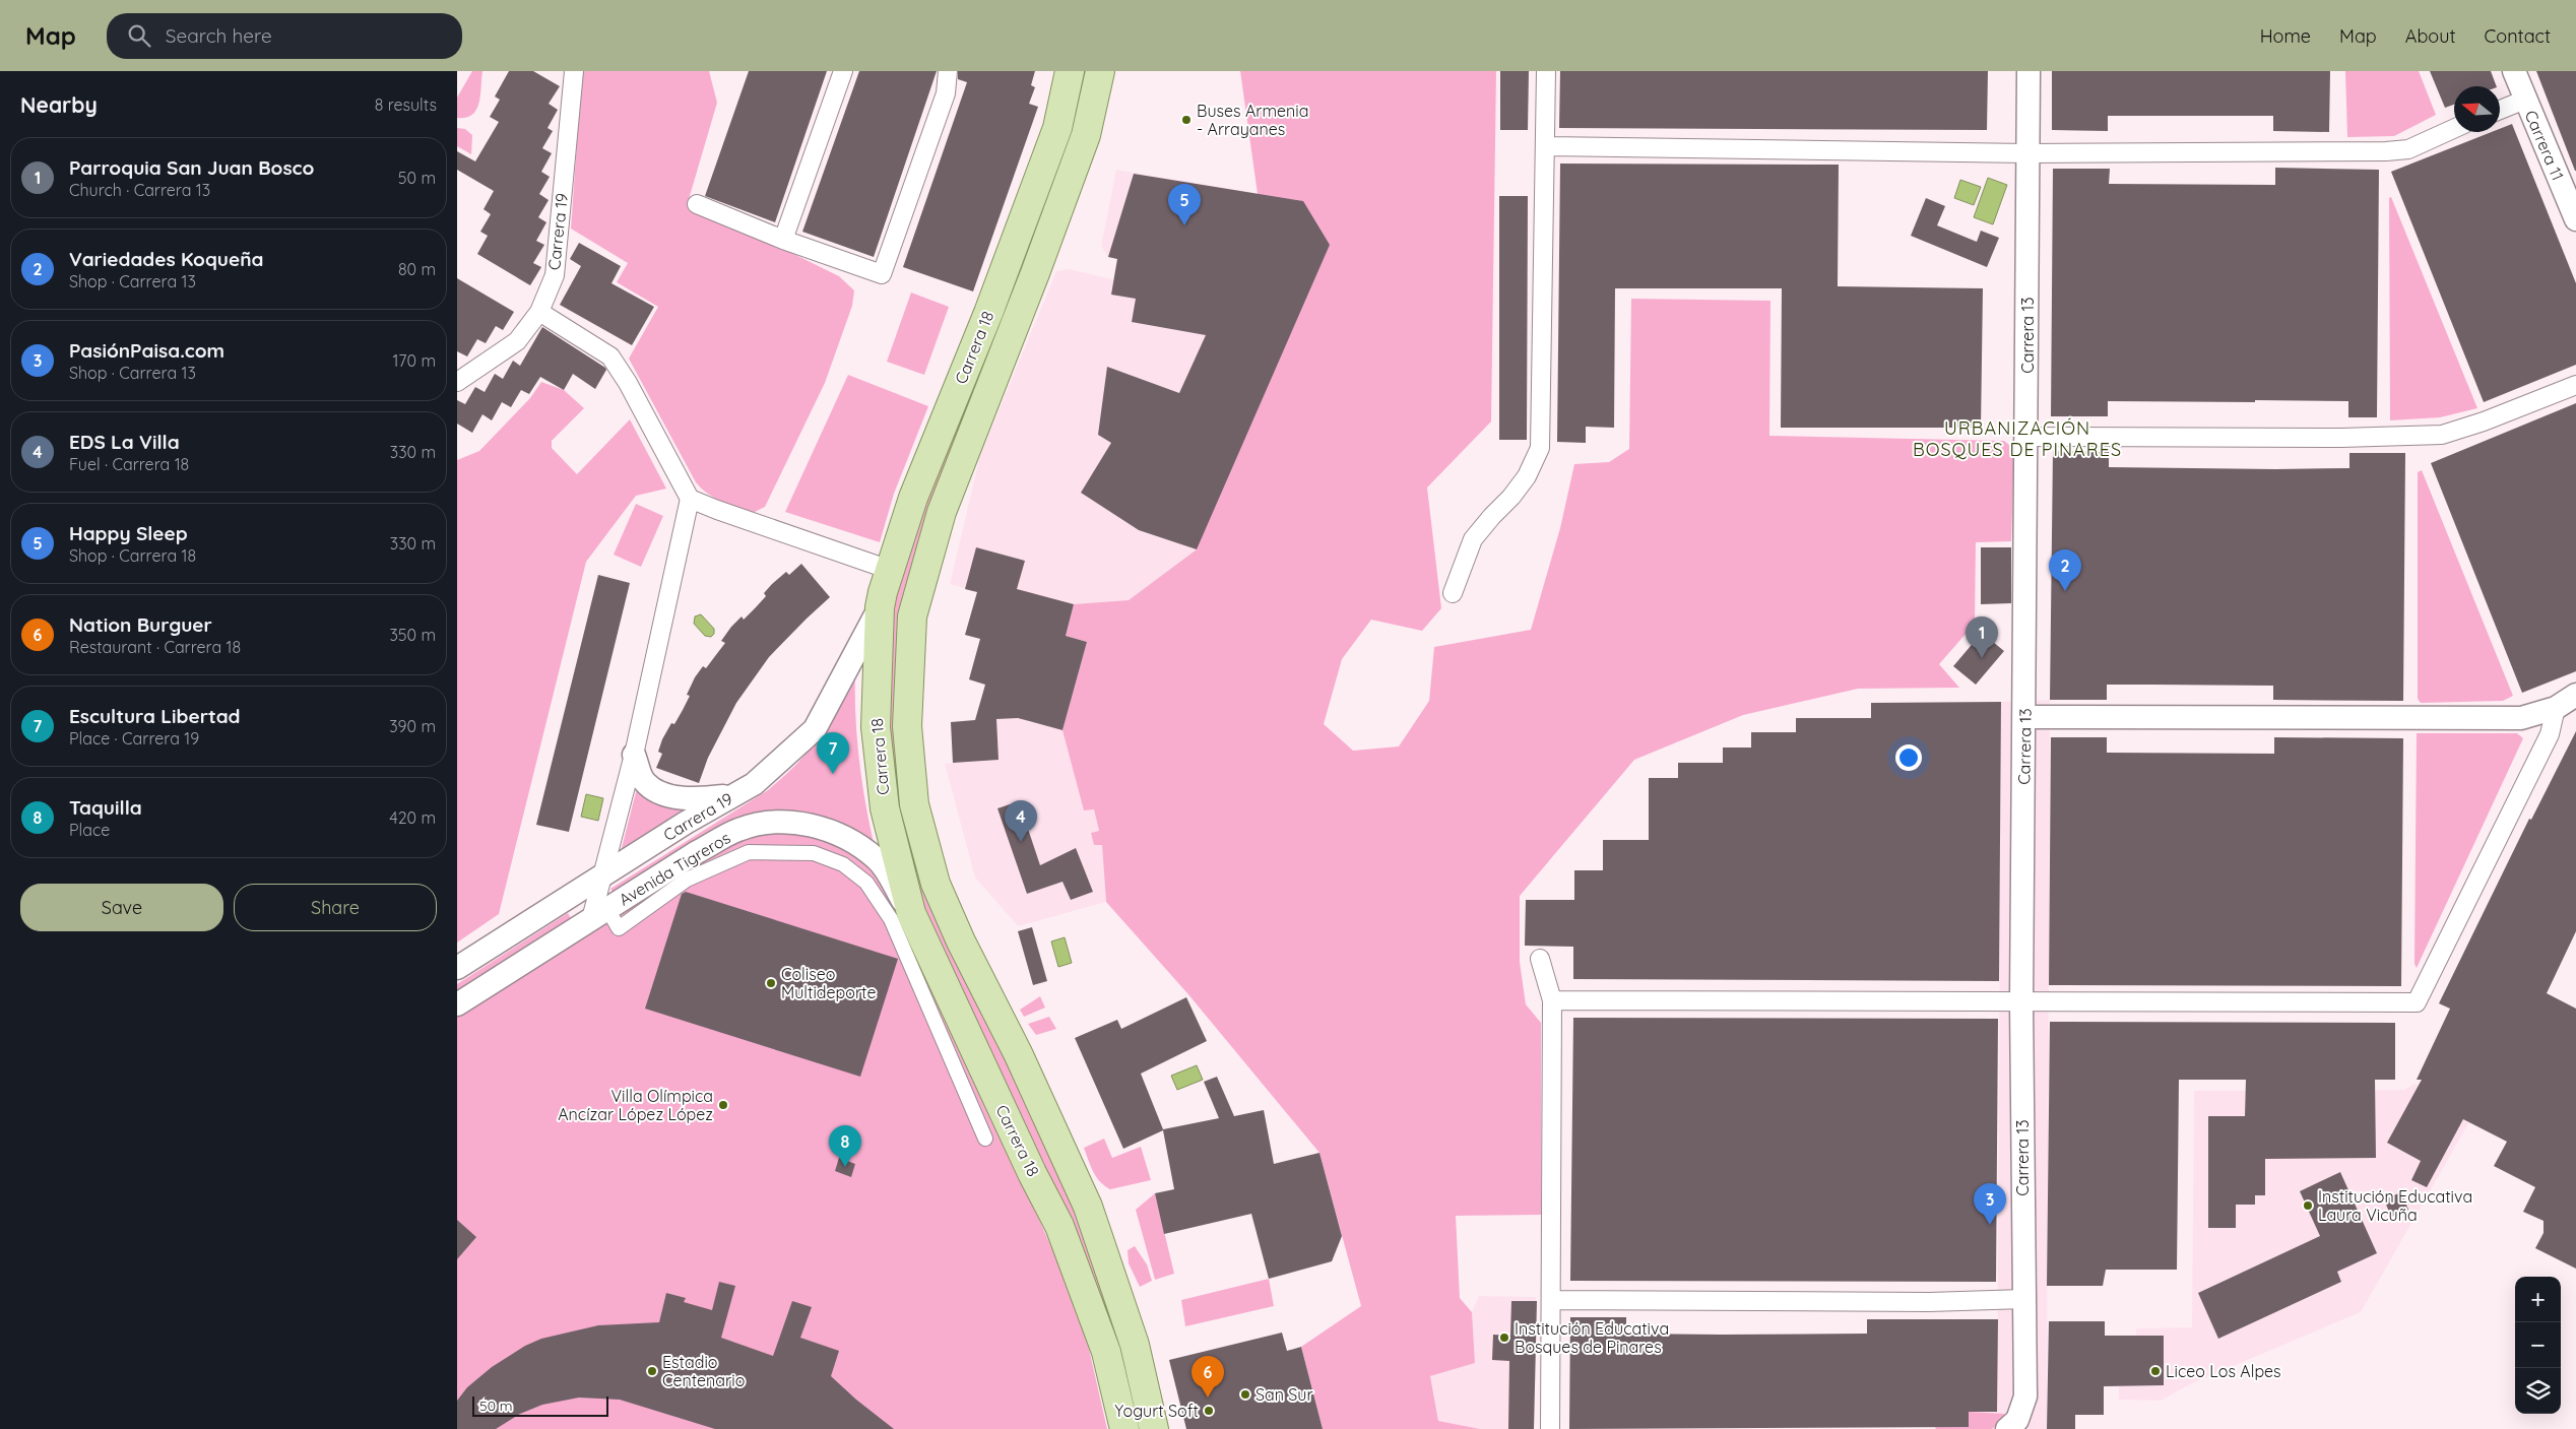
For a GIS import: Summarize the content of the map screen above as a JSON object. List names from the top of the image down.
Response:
{
  "streets": {
    "main road": ["Carrera 18"],
    "street": [
      "Carrera 11",
      "Carrera 19",
      "Carrera 13",
      "Avenida Tigreros"
    ]
  },
  "crossings": [
    ["Carrera 19", "Carrera 18"],
    ["Carrera 18", "Avenida Tigreros"]
  ],
  "districts": ["URBANIZACIÓN BOSQUES DE PINARES"],
  "places": [
    "Buses Armenia - Arrayanes",
    "Coliseo Multideporte",
    "Villa Olímpica Ancízar López López",
    "Institución Educativa Laura Vicuña",
    "Institución Educativa Bosques de Pinares",
    "Estadio Centenario",
    "Liceo Los Alpes",
    "San Sur",
    "Yogurt Soft"
  ],
  "scale_bar": "50 m",
  "north": "left",
  "page": {
    "header": "Map",
    "search": "Search here",
    "nav": [
      "Home",
      "Map",
      "About",
      "Contact"
    ],
    "heading": ["Nearby", "8 results"],
    "list": [
      {
        "mark": "1",
        "name": "Parroquia San Juan Bosco",
        "note": "Church · Carrera 13",
        "value": "50 m"
      },
      {
        "mark": "2",
        "name": "Variedades Koqueña",
        "note": "Shop · Carrera 13",
        "value": "80 m"
      },
      {
        "mark": "3",
        "name": "PasiónPaisa.com",
        "note": "Shop · Carrera 13",
        "value": "170 m"
      },
      {
        "mark": "4",
        "name": "EDS La Villa",
        "note": "Fuel · Carrera 18",
        "value": "330 m"
      },
      {
        "mark": "5",
        "name": "Happy Sleep",
        "note": "Shop · Carrera 18",
        "value": "330 m"
      },
      {
        "mark": "6",
        "name": "Nation Burguer",
        "note": "Restaurant · Carrera 18",
        "value": "350 m"
      },
      {
        "mark": "7",
        "name": "Escultura Libertad",
        "note": "Place · Carrera 19",
        "value": "390 m"
      },
      {
        "mark": "8",
        "name": "Taquilla",
        "note": "Place",
        "value": "420 m"
      }
    ],
    "pins": [
      "5",
      "2",
      "1",
      "7",
      "4",
      "8",
      "3",
      "6"
    ],
    "buttons": ["Save", "Share"],
    "map_buttons": ["+", "−"],
    "scale": "50 m"
  }
}
